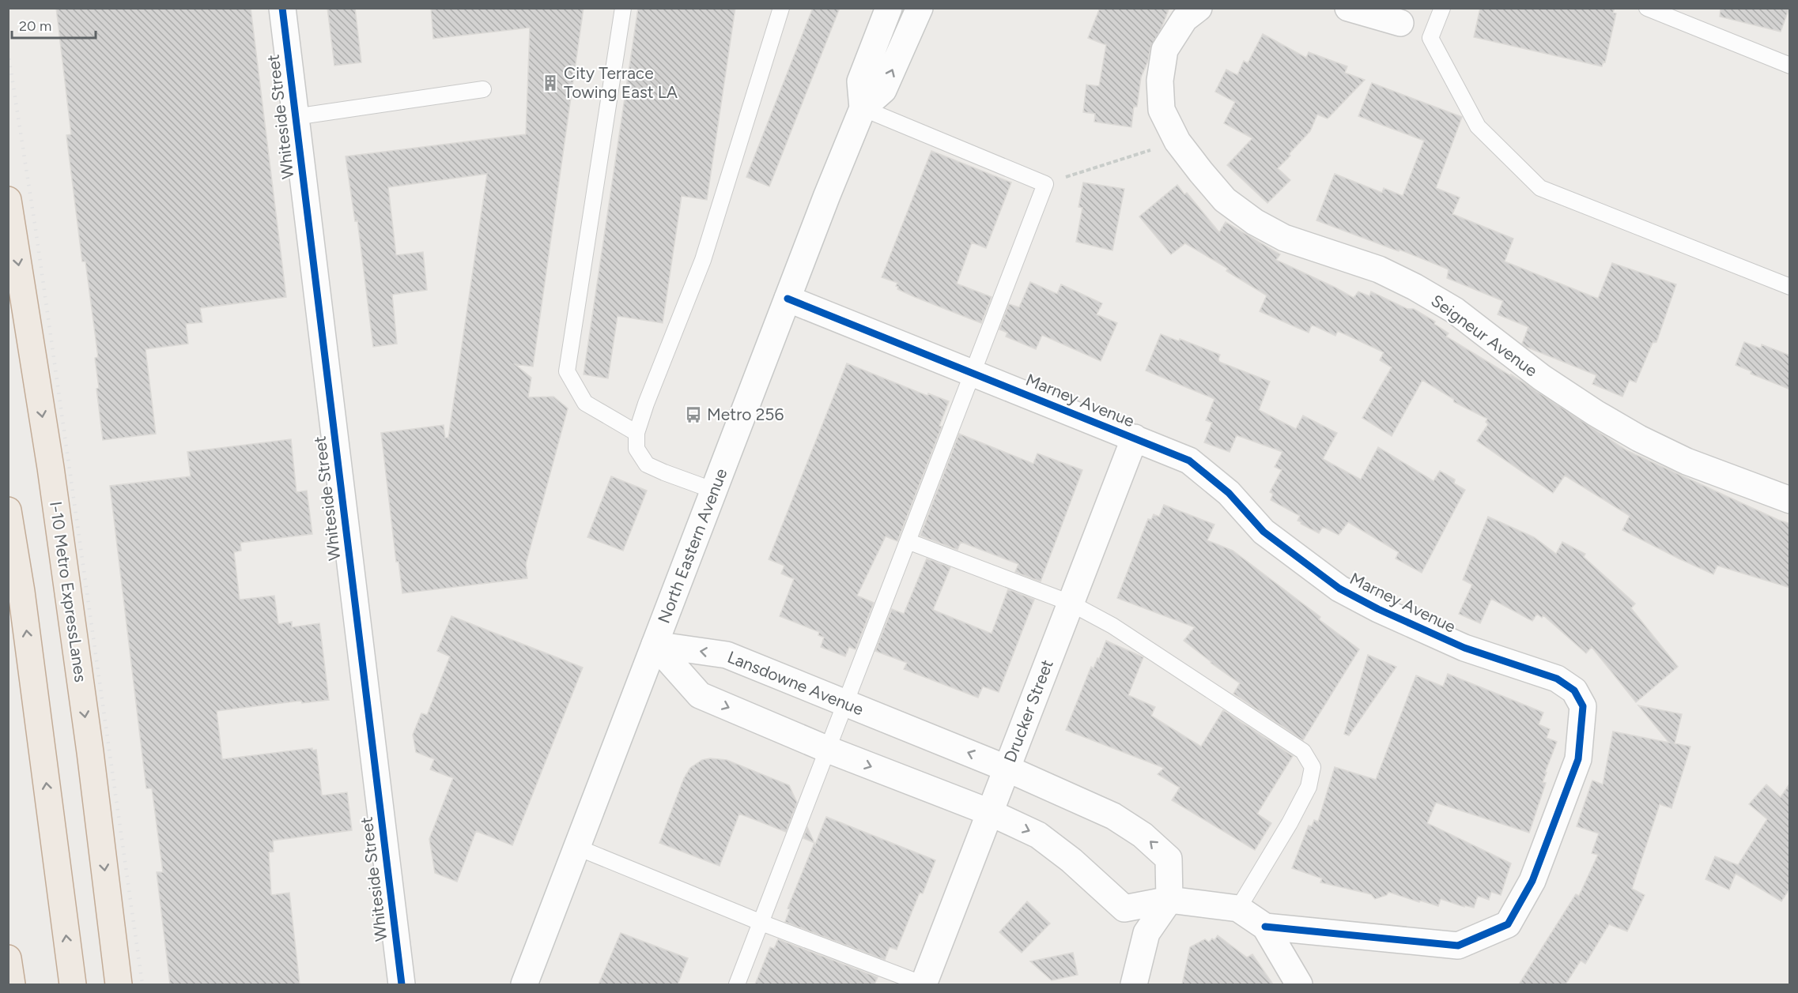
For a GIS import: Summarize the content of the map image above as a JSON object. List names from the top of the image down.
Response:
{
  "streets": {
    "highway": ["I-10 Metro ExpressLanes"],
    "street": [
      "Whiteside Street",
      "Seigneur Avenue",
      "Marney Avenue",
      "North Eastern Avenue",
      "Lansdowne Avenue",
      "Drucker Street"
    ]
  },
  "crossings": [
    ["Marney Avenue", "North Eastern Avenue"],
    ["Marney Avenue", "Drucker Street"],
    ["North Eastern Avenue", "Lansdowne Avenue"],
    ["Lansdowne Avenue", "Drucker Street"]
  ],
  "places": {
    "building": ["City Terrace Towing East LA"],
    "bus stop": ["Metro 256"]
  },
  "scale_bar": "20 m"
}
